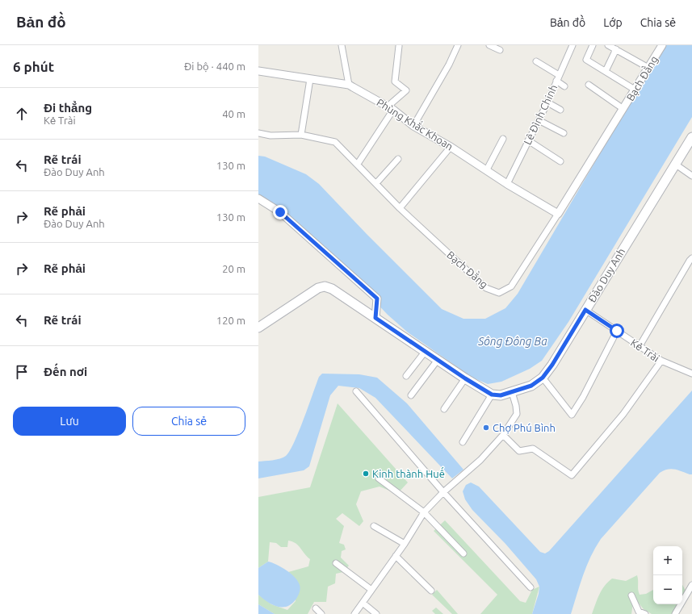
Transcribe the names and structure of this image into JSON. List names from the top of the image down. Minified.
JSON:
{"streets":{"main road":["Đào Duy Anh"],"street":["Bạch Đằng","Lê Đình Chinh","Phùng Khắc Khoan","Kẻ Trài"]},"crossings":[["Bạch Đằng","Phùng Khắc Khoan"],["Lê Đình Chinh","Phùng Khắc Khoan"],["Đào Duy Anh","Kẻ Trài"]],"water":["Sông Đông Ba"],"places":["Chợ Phú Bình","Kinh thành Huế"],"page":{"header":"Bản đồ","nav":["Bản đồ","Lớp","Chia sẻ"],"heading":["6 phút","Đi bộ · 440 m"],"list":[["Đi thẳng","Kẻ Trài","40 m"],["Rẽ trái","Đào Duy Anh","130 m"],["Rẽ phải","Đào Duy Anh","130 m"],["Rẽ phải","20 m"],["Rẽ trái","120 m"],"Đến nơi"],"buttons":["Lưu","Chia sẻ"],"map_buttons":["+","−"]}}
